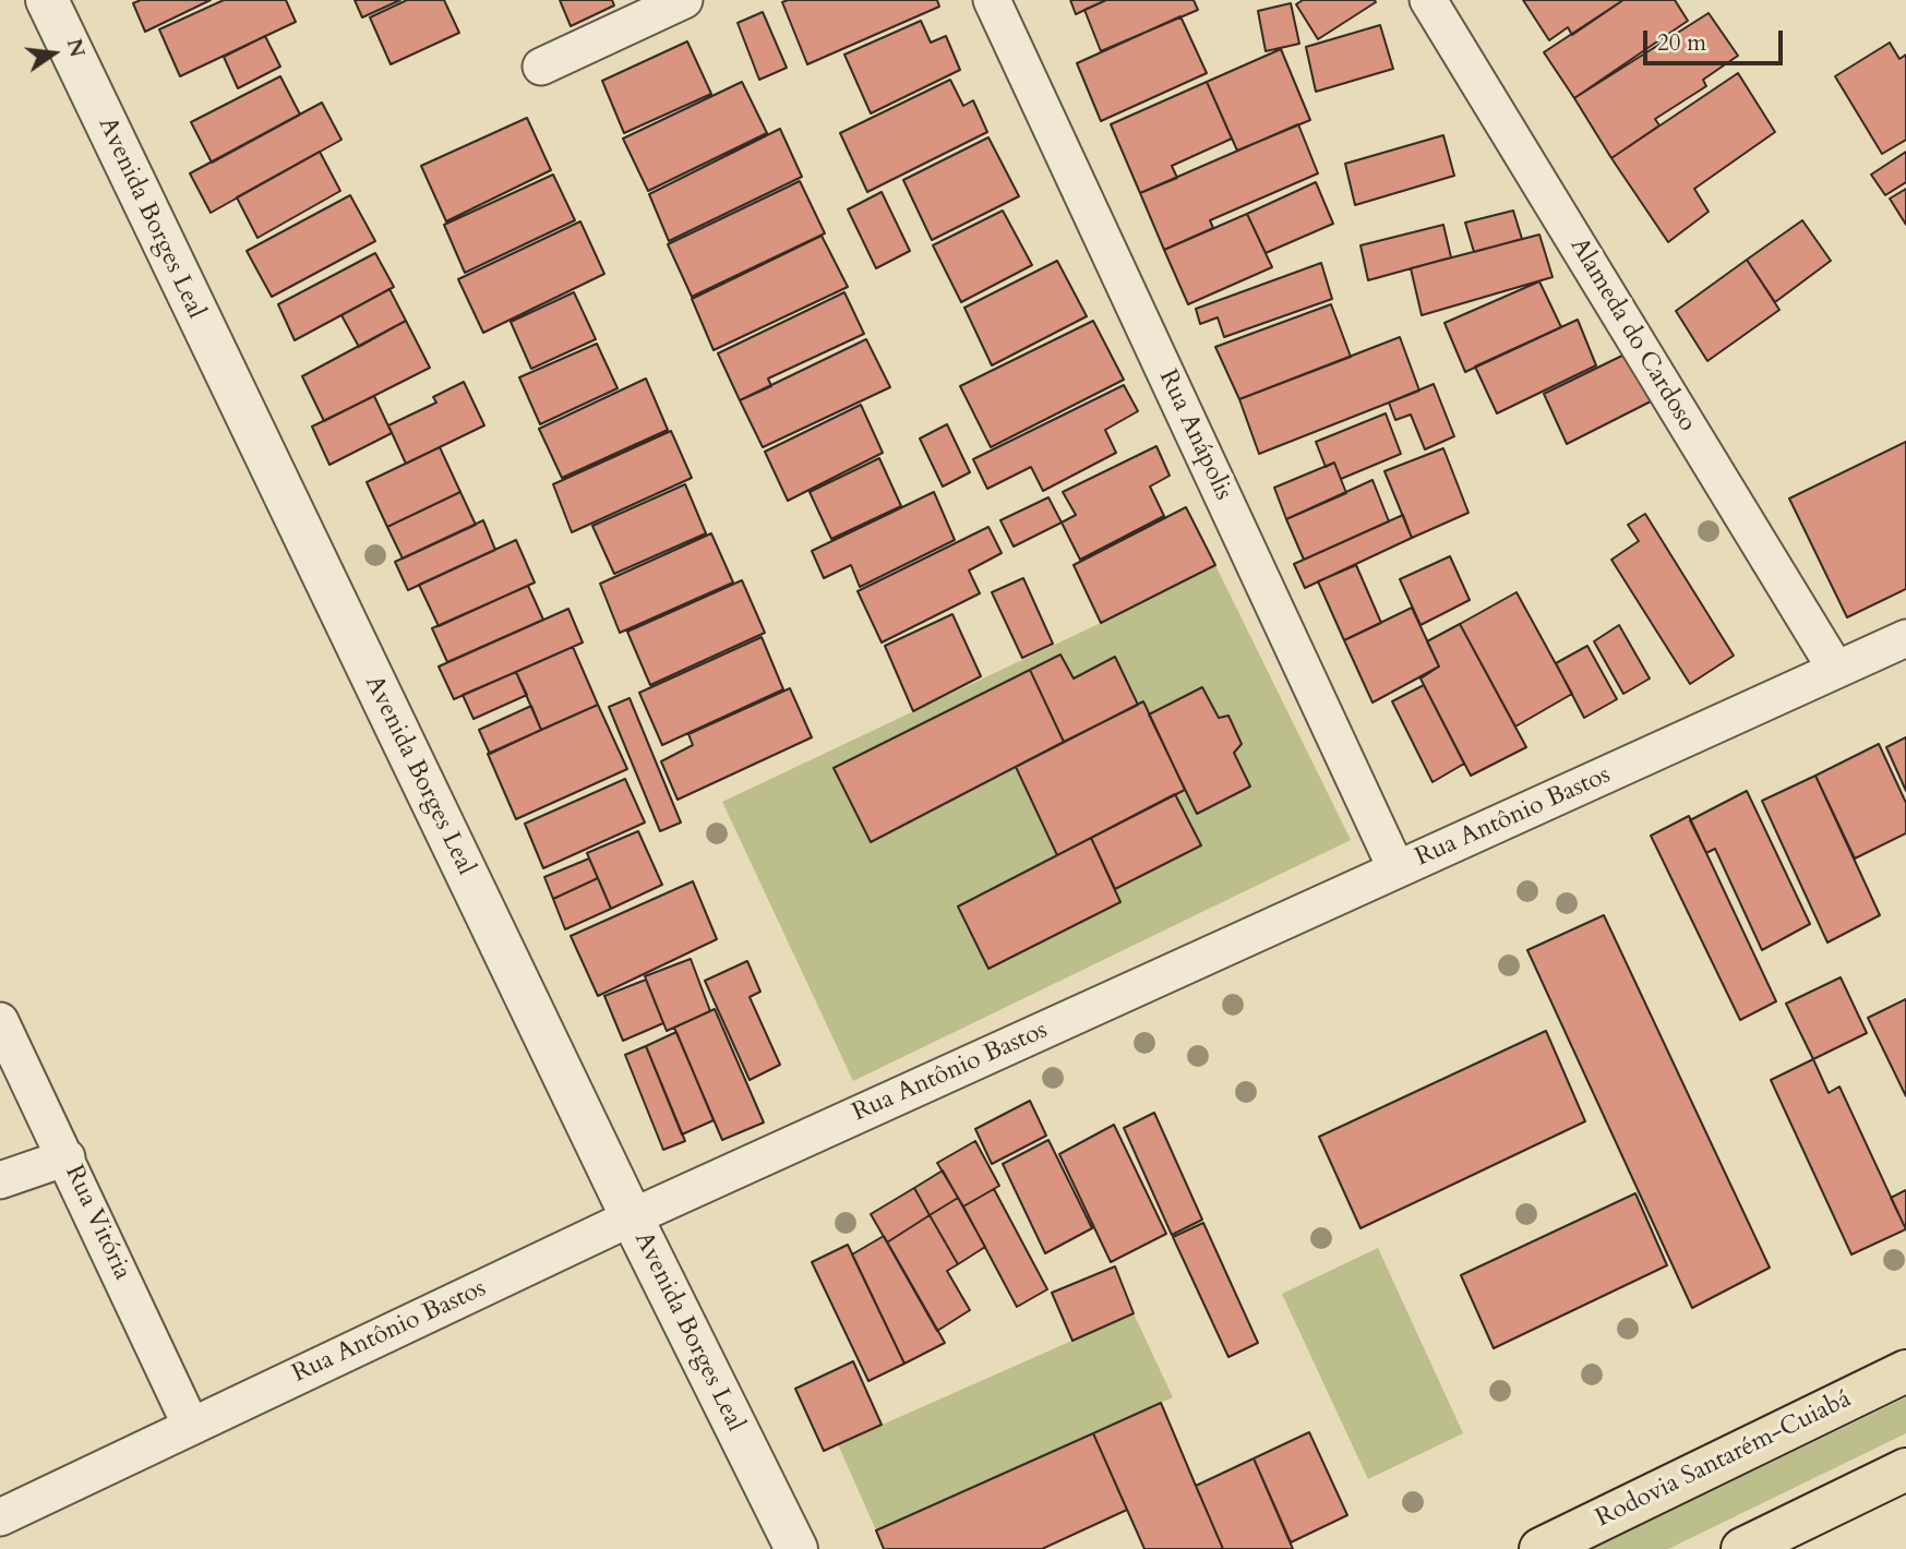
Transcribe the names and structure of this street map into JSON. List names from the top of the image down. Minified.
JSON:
{"streets":{"highway":["Rodovia Santarém-Cuiabá"],"street":["Avenida Borges Leal","Alameda do Cardoso","Rua Anápolis","Rua Antônio Bastos","Rua Vitória"]},"crossings":[["Avenida Borges Leal","Rua Antônio Bastos"],["Alameda do Cardoso","Rua Antônio Bastos"],["Rua Anápolis","Rua Antônio Bastos"],["Rua Antônio Bastos","Rua Vitória"]],"scale_bar":"20 m","north":"right"}
